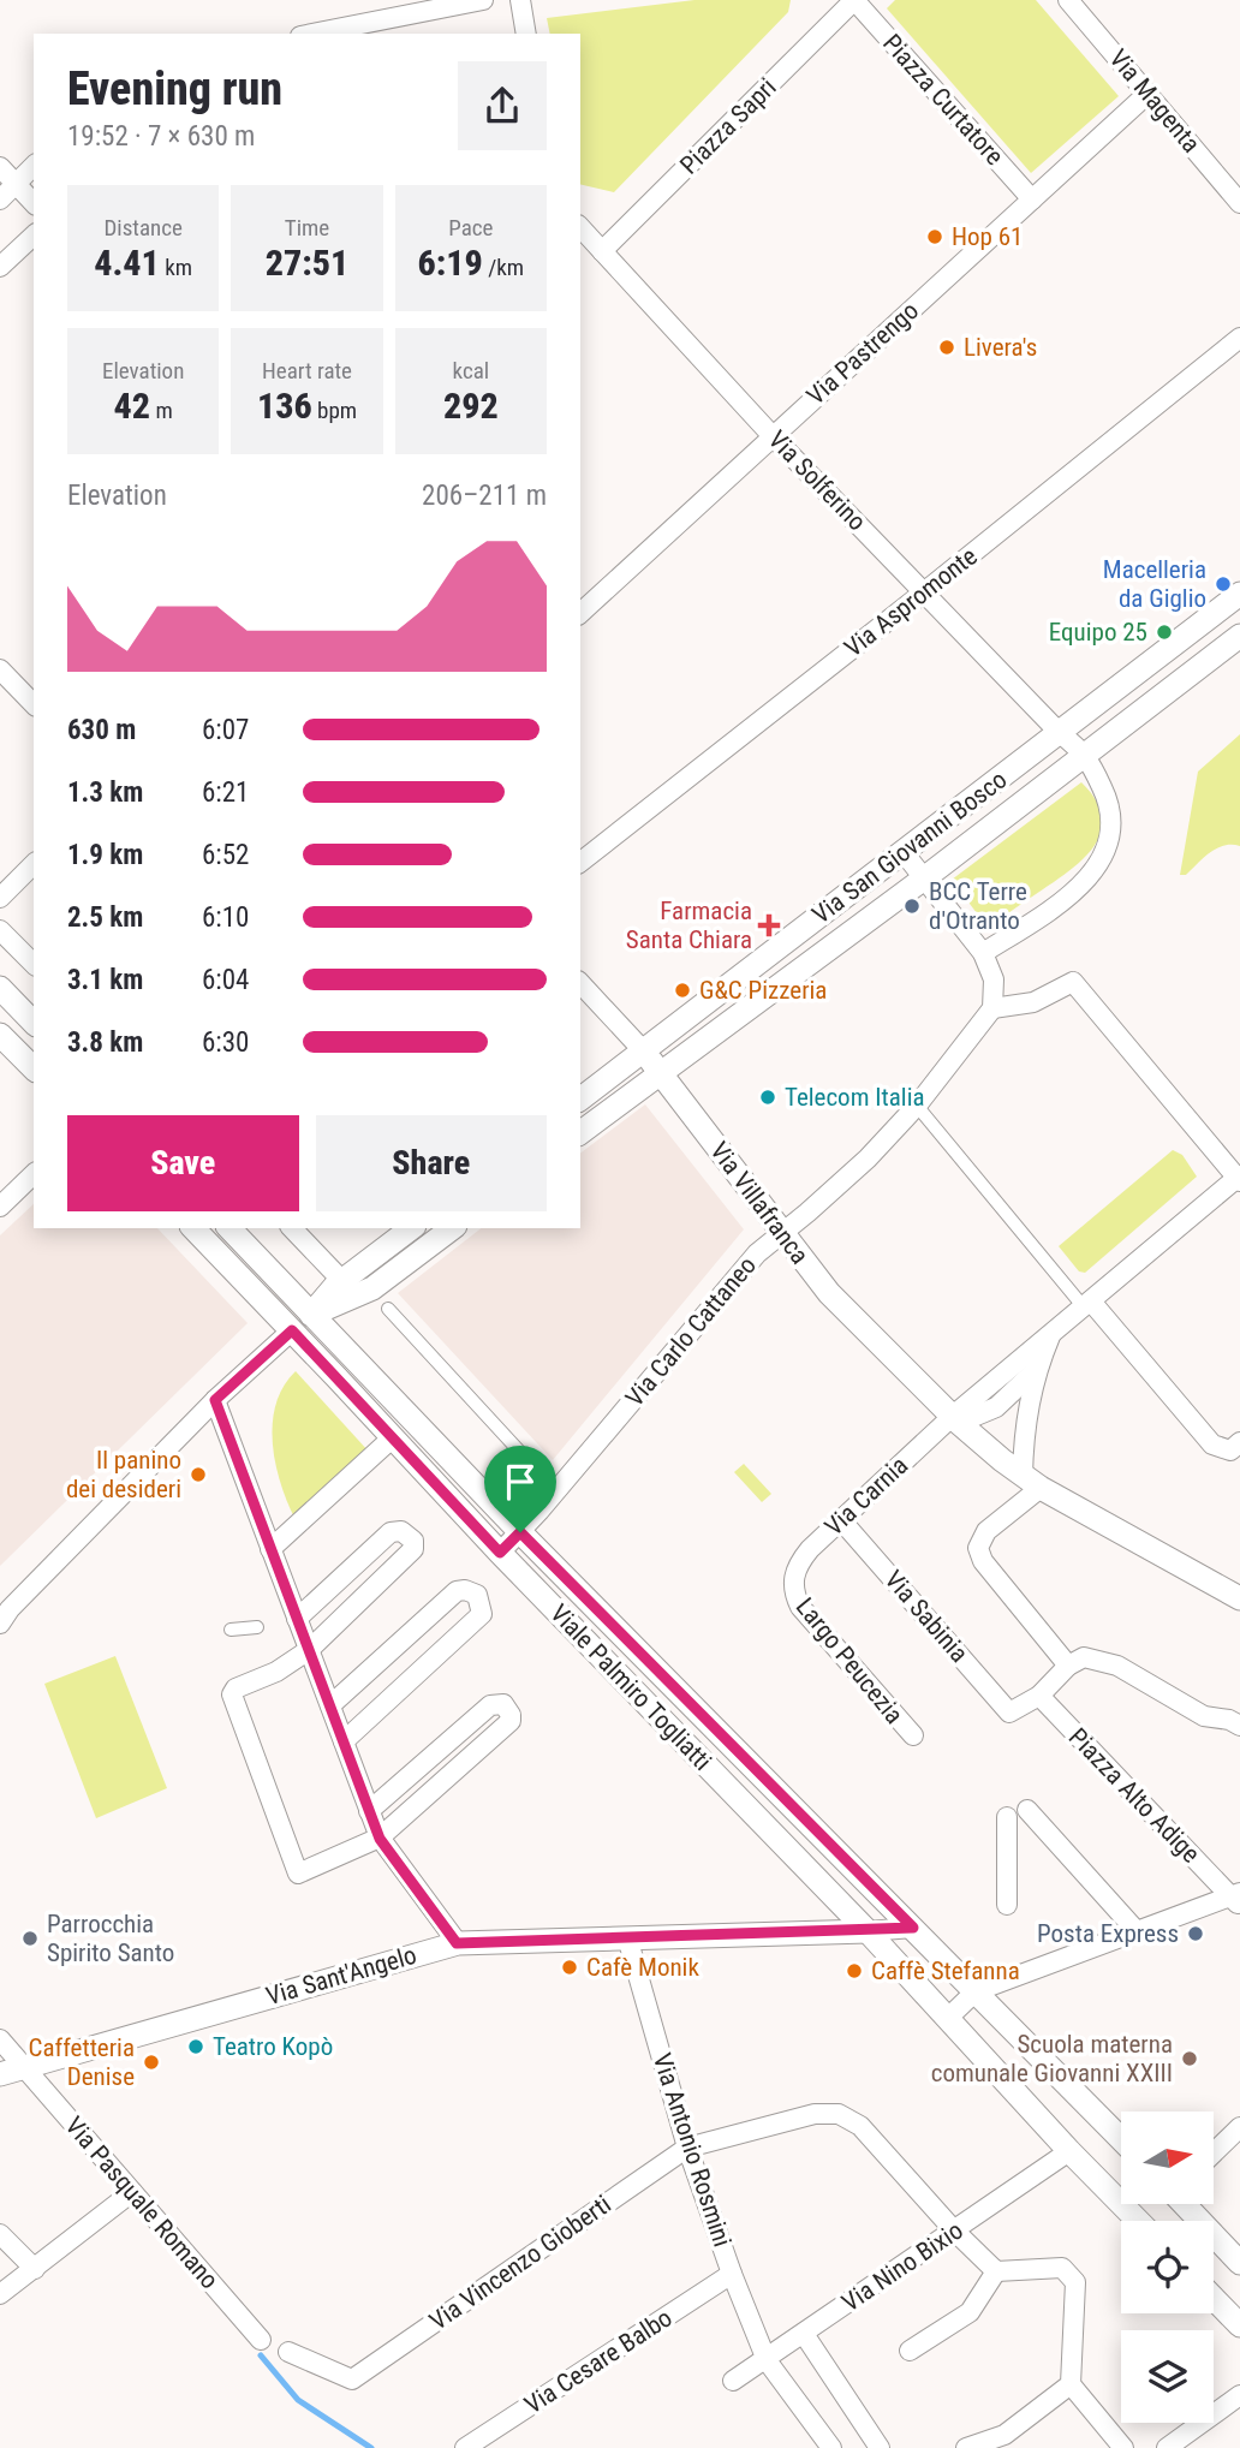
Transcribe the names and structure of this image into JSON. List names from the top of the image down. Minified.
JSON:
{"streets":{"street":["Piazza Curtatore","Via Magenta","Piazza Sapri","Via Pastrengo","Via Solferino","Via Aspromonte","Via San Giovanni Bosco","Via Villafranca","Via Carlo Cattaneo","Via Carnia","Via Sabinia","Largo Peucezia","Viale Palmiro Togliatti","Piazza Alto Adige","Via Sant'Angelo","Via Antonio Rosmini","Via Pasquale Romano","Via Vincenzo Gioberti","Via Nino Bixio","Via Cesare Balbo"]},"crossings":[["Piazza Curtatore","Piazza Sapri"],["Piazza Curtatore","Via Pastrengo"],["Via Magenta","Via Pastrengo"],["Piazza Sapri","Via Solferino"],["Via Pastrengo","Via Solferino"],["Via Solferino","Via Aspromonte"],["Via Solferino","Via San Giovanni Bosco"],["Via San Giovanni Bosco","Via Villafranca"],["Via Villafranca","Via Carlo Cattaneo"],["Via Villafranca","Via Carnia"],["Via Carlo Cattaneo","Viale Palmiro Togliatti"],["Via Carnia","Via Sabinia"],["Via Carnia","Largo Peucezia"],["Via Sabinia","Piazza Alto Adige"],["Viale Palmiro Togliatti","Via Sant'Angelo"],["Viale Palmiro Togliatti","Via Nino Bixio"],["Via Sant'Angelo","Via Antonio Rosmini"],["Via Sant'Angelo","Via Pasquale Romano"],["Via Antonio Rosmini","Via Vincenzo Gioberti"],["Via Antonio Rosmini","Via Nino Bixio"],["Via Antonio Rosmini","Via Cesare Balbo"],["Via Vincenzo Gioberti","Via Nino Bixio"]],"places":{"other":["Hop 61","Livera's","Macelleria da Giglio","Equipo 25","BCC Terre d'Otranto","G&C Pizzeria","Telecom Italia","Il panino dei desideri","Posta Express","Parrocchia Spirito Santo","Cafè Monik","Caffè Stefanna","Teatro Kopò","Scuola materna comunale Giovanni XXIII","Caffetteria Denise"],"health":["Farmacia Santa Chiara"]},"north":"right","page":{"heading":["Evening run","19:52 · 7 × 630 m"],"stats":[["Distance","4.41 km"],["Time","27:51"],["Pace","6:19 /km"],["Elevation","42 m"],["Heart rate","136 bpm"],["kcal","292"]],"chart":["Elevation","206–211 m"],"list":[{"name":"630 m","note":"6:07"},{"name":"1.3 km","note":"6:21"},{"name":"1.9 km","note":"6:52"},{"name":"2.5 km","note":"6:10"},{"name":"3.1 km","note":"6:04"},{"name":"3.8 km","note":"6:30"}],"buttons":["Save","Share"]}}
